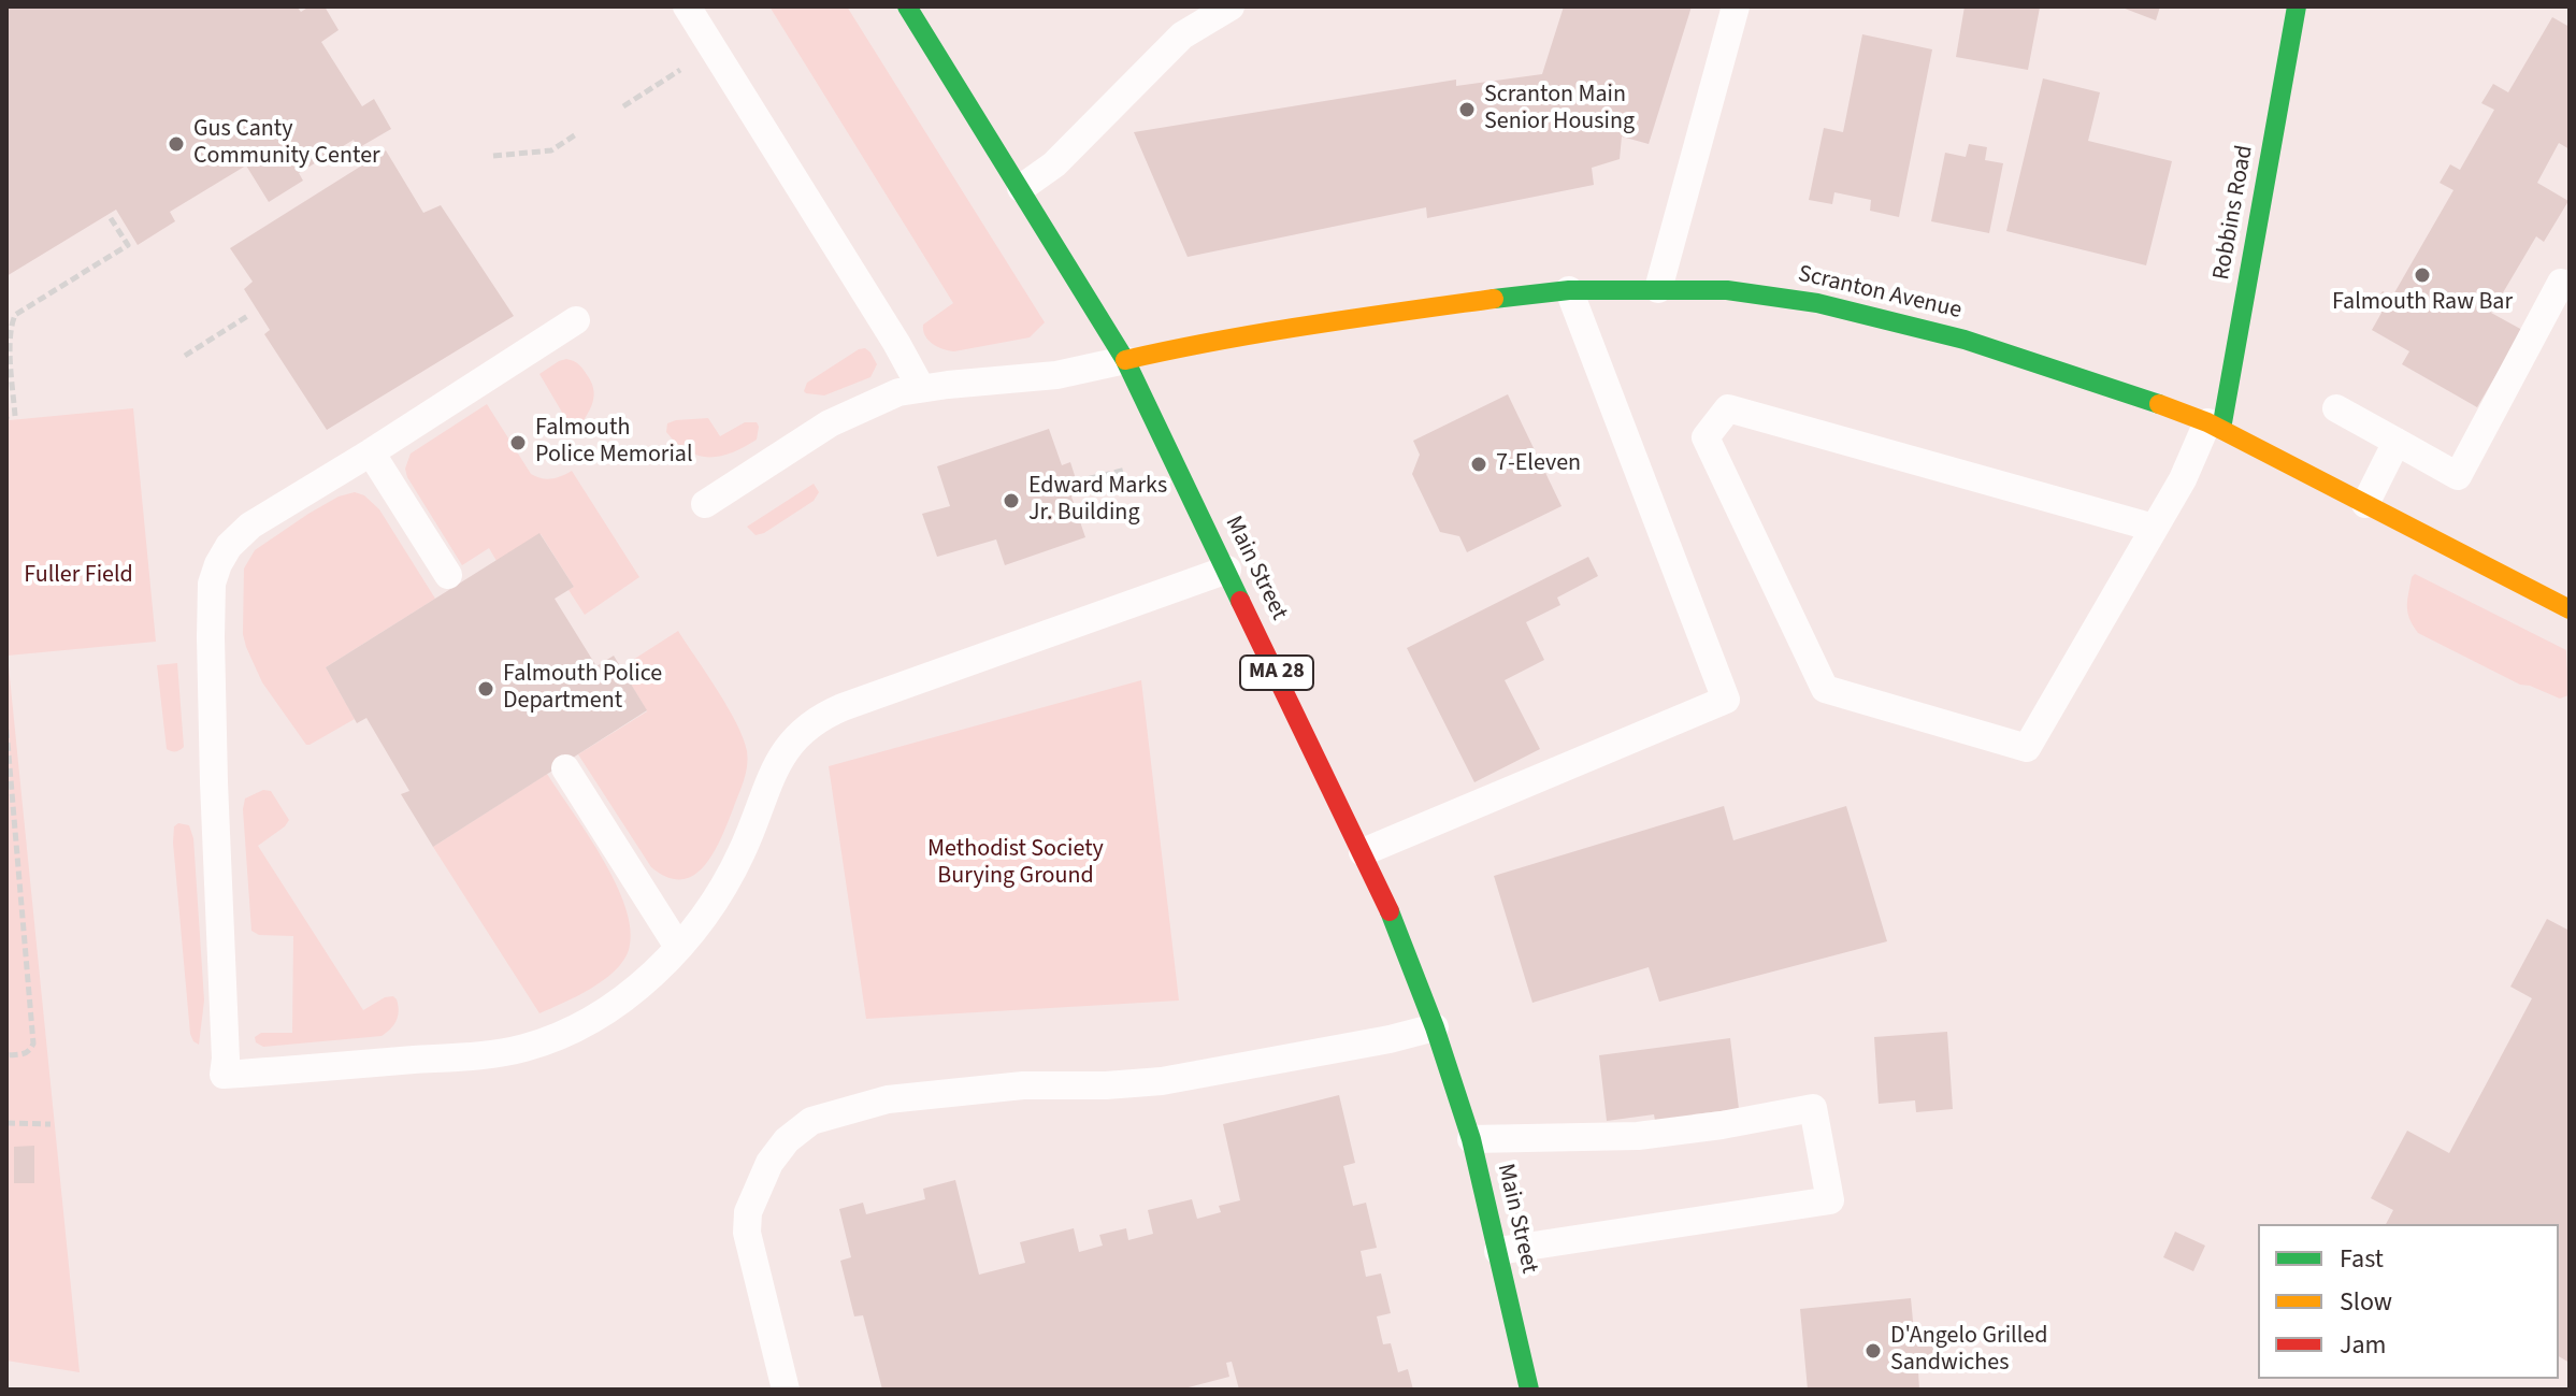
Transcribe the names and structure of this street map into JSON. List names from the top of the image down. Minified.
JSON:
{"streets":{"street":["Robbins Road","Scranton Avenue","Main Street","MA 28"]},"crossings":[["Robbins Road","Scranton Avenue"],["Scranton Avenue","Main Street"]],"parks":["Fuller Field","Methodist Society Burying Ground"],"places":["Scranton Main Senior Housing","Gus Canty Community Center","Falmouth Raw Bar","Falmouth Police Memorial","7-Eleven","Edward Marks Jr. Building","Falmouth Police Department","D'Angelo Grilled Sandwiches"],"legend":["Fast","Slow","Jam"]}
